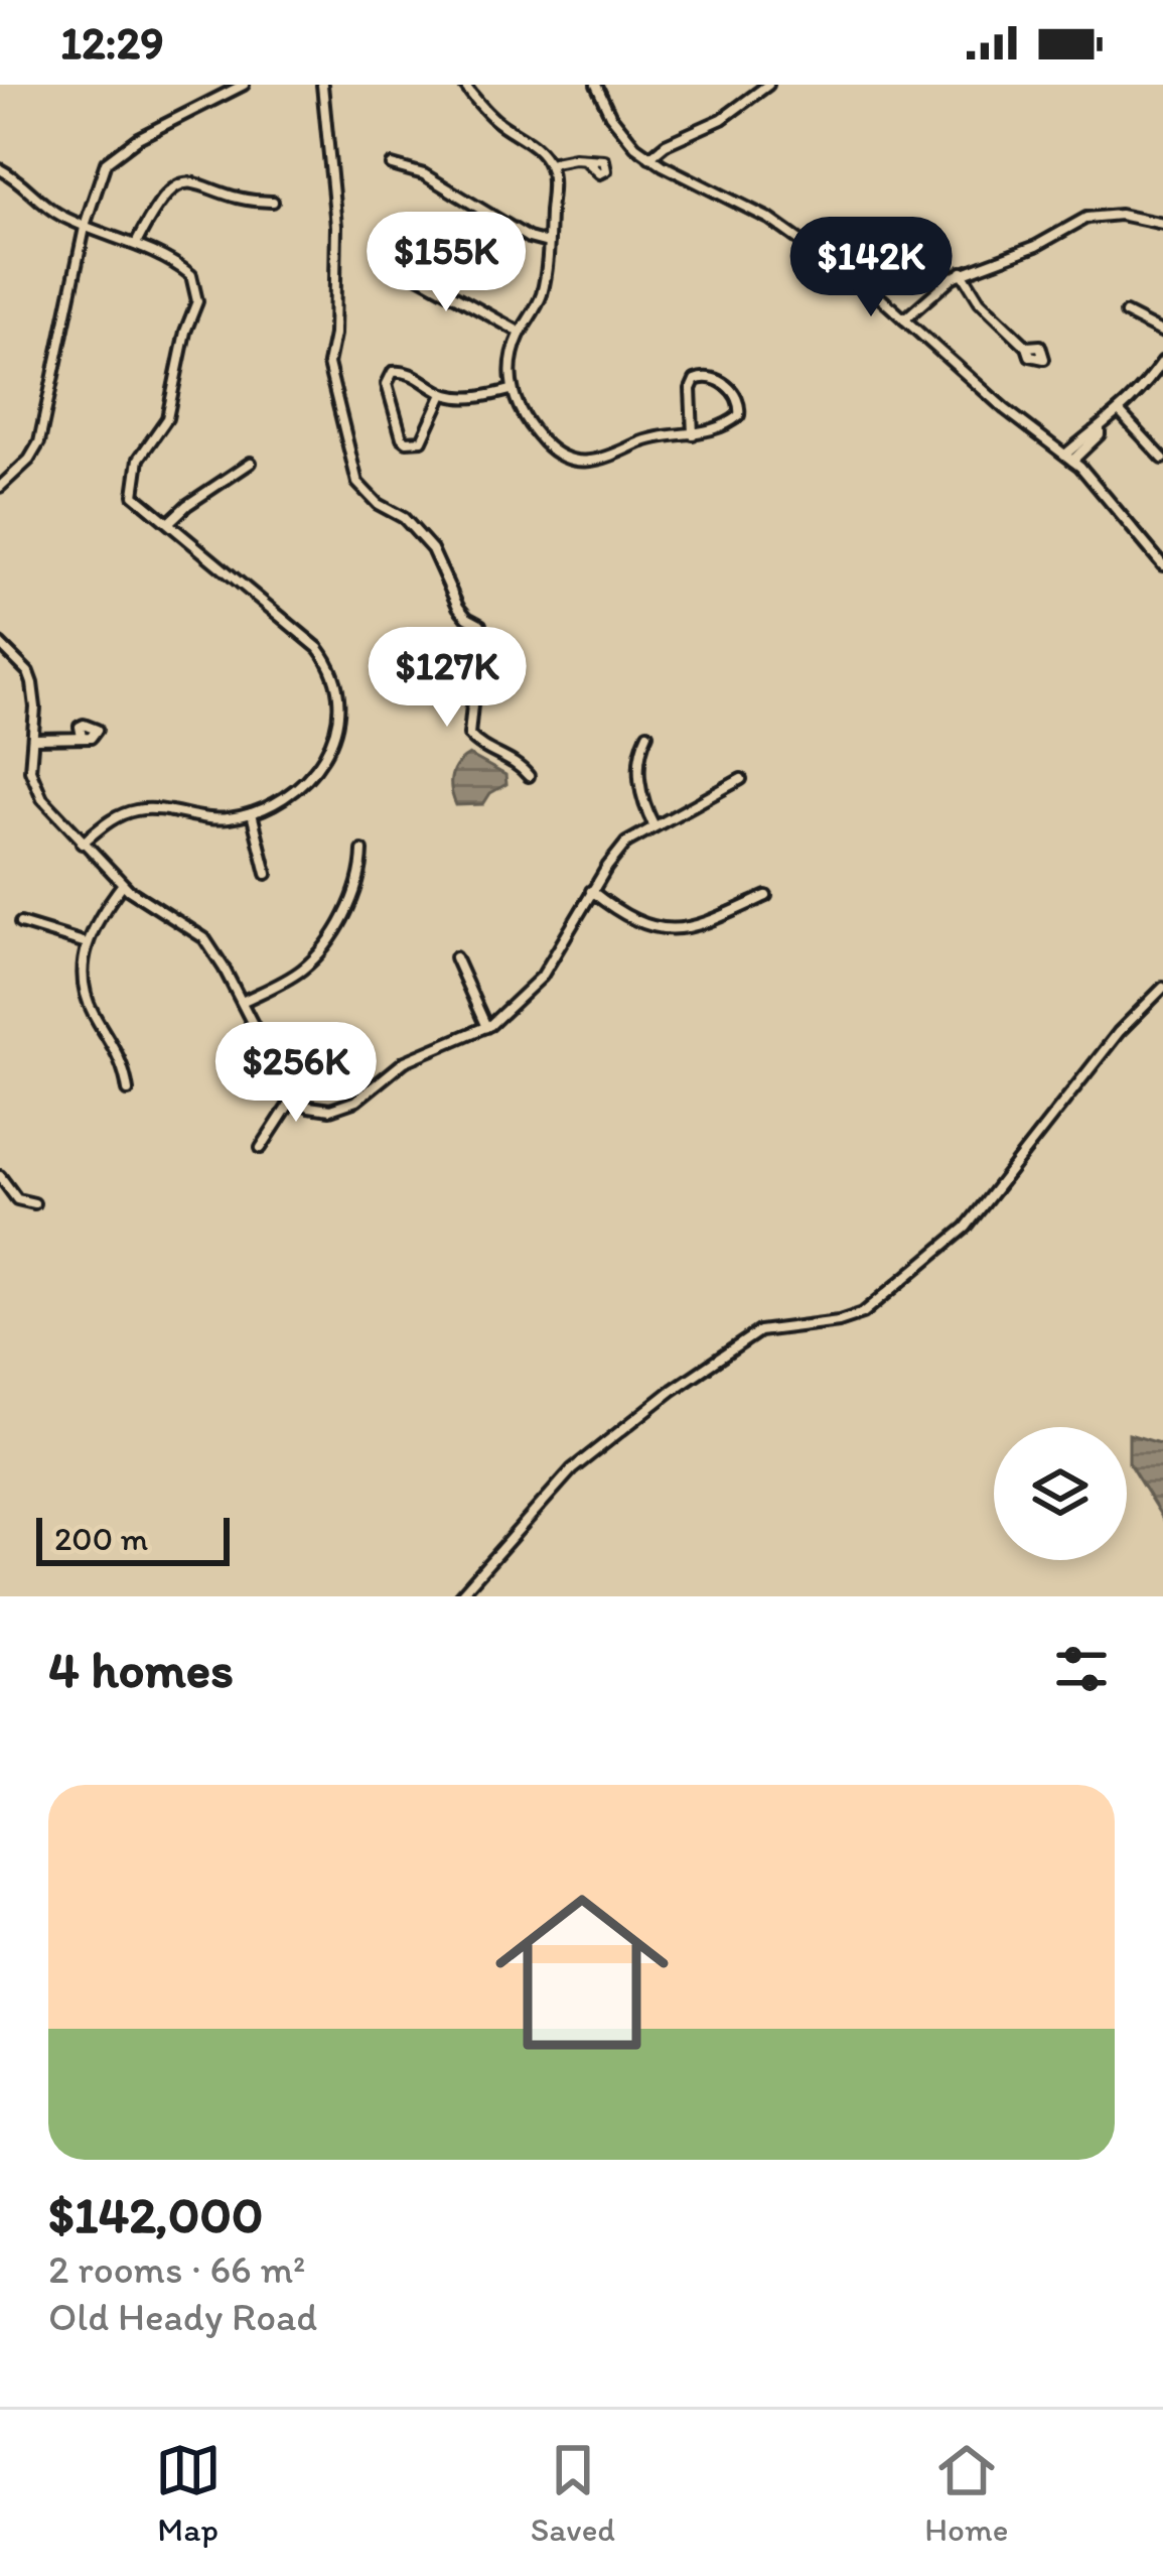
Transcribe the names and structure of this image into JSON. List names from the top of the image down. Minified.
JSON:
{"scale_bar":"200 m","page":{"status":"12:29","price":["$155K","$142K","$127K","$256K"],"scale":"200 m","heading":"4 homes","list":[{"name":"$142,000","note":"2 rooms · 66 m² · Old Heady Road"}],"tabs":["Map","Saved","Home"]}}
